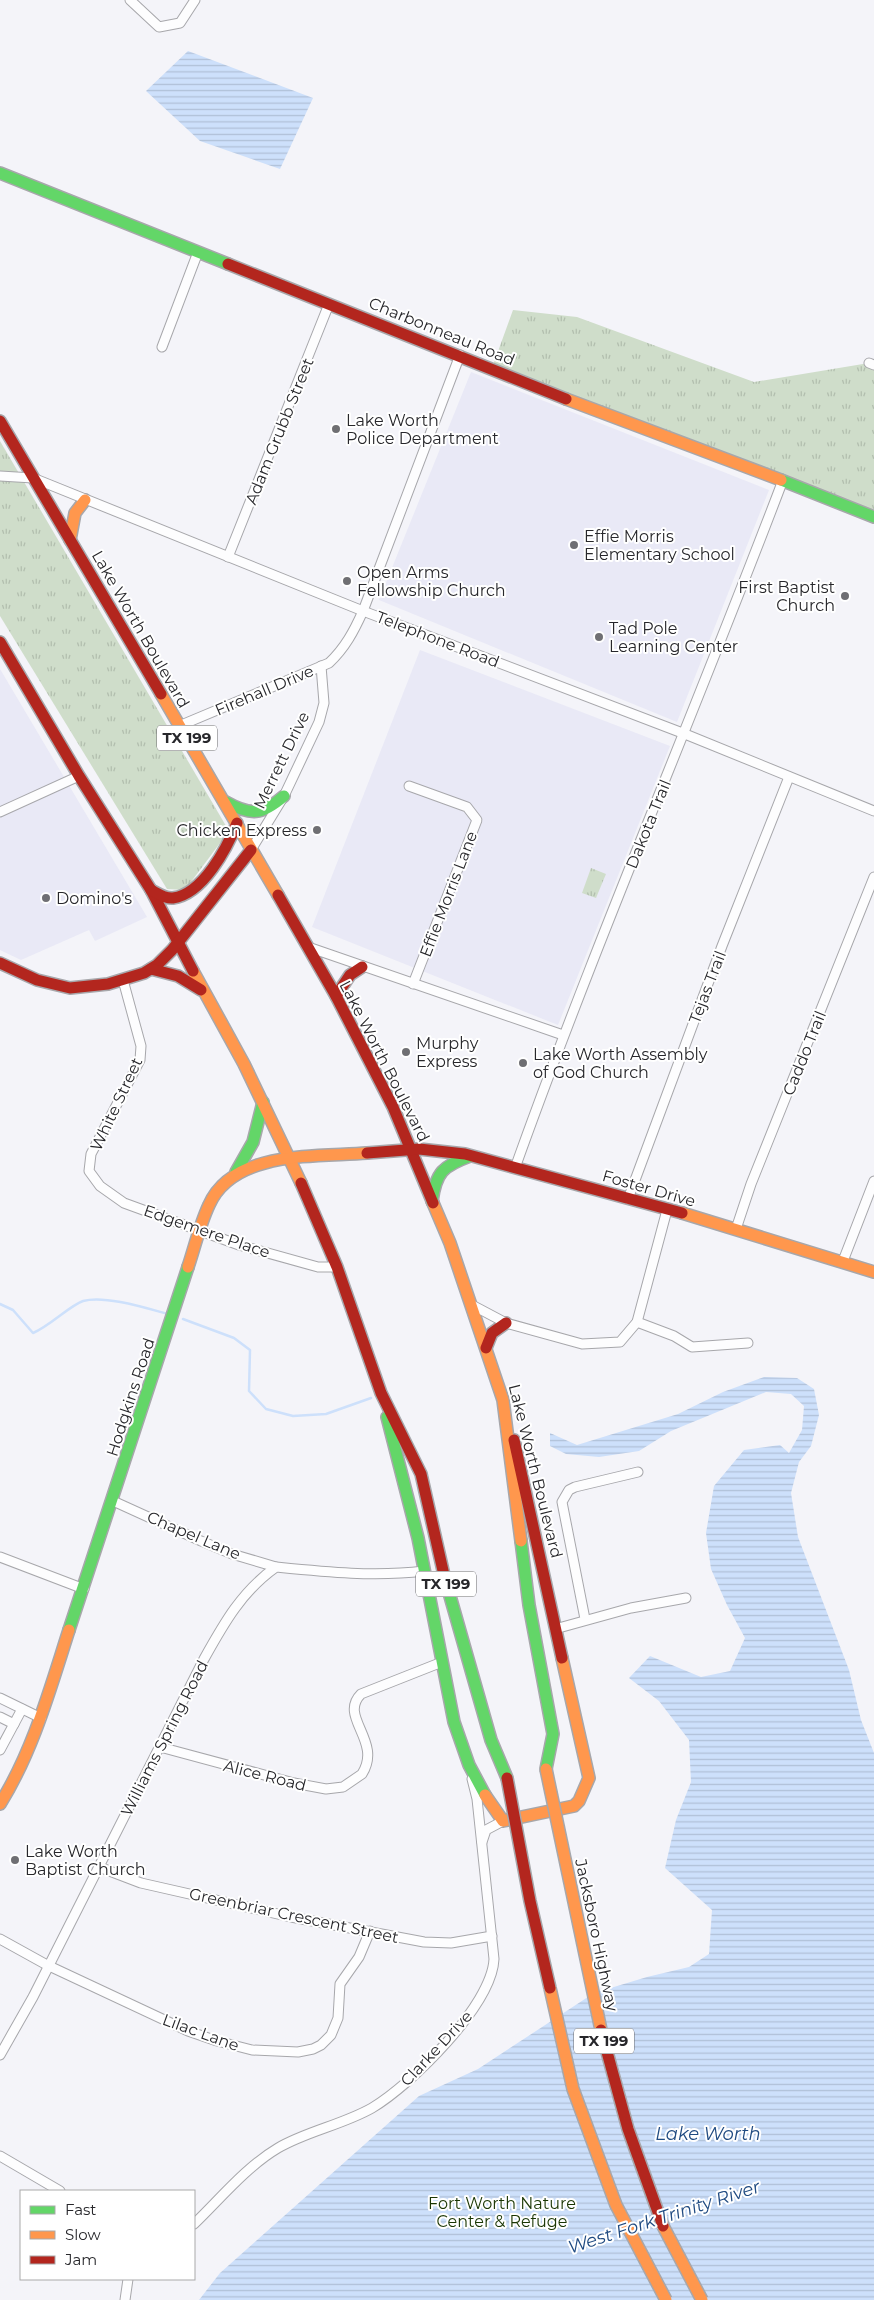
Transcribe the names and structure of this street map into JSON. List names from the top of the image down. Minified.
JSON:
{"streets":{"main road":["Charbonneau Road","Lake Worth Boulevard","TX 199","Merrett Drive","Foster Drive","Hodgkins Road","Jacksboro Highway"],"street":["Adam Grubb Street","Telephone Road","Firehall Drive","Dakota Trail","Effie Morris Lane","Tejas Trail","Caddo Trail","White Street","Edgemere Place","Chapel Lane","Williams Spring Road","Alice Road","Greenbriar Crescent Street","Lilac Lane","Clarke Drive"]},"crossings":[["Charbonneau Road","Adam Grubb Street"],["Charbonneau Road","Dakota Trail"],["Adam Grubb Street","Telephone Road"],["Lake Worth Boulevard","Telephone Road"],["Lake Worth Boulevard","Firehall Drive"],["Lake Worth Boulevard","TX 199"],["Lake Worth Boulevard","Merrett Drive"],["Lake Worth Boulevard","Foster Drive"],["Lake Worth Boulevard","Hodgkins Road"],["Lake Worth Boulevard","Jacksboro Highway"],["Telephone Road","Dakota Trail"],["Telephone Road","Tejas Trail"],["Firehall Drive","Merrett Drive"],["TX 199","Merrett Drive"],["TX 199","Edgemere Place"],["TX 199","Hodgkins Road"],["TX 199","Alice Road"],["TX 199","Clarke Drive"],["Merrett Drive","White Street"],["Dakota Trail","Foster Drive"],["Tejas Trail","Foster Drive"],["Caddo Trail","Foster Drive"],["White Street","Edgemere Place"],["Foster Drive","Hodgkins Road"],["Edgemere Place","Hodgkins Road"],["Hodgkins Road","Chapel Lane"],["Chapel Lane","Williams Spring Road"],["Williams Spring Road","Alice Road"],["Williams Spring Road","Greenbriar Crescent Street"],["Williams Spring Road","Lilac Lane"],["Greenbriar Crescent Street","Lilac Lane"],["Greenbriar Crescent Street","Clarke Drive"]],"water":["Lake Worth","West Fork Trinity River"],"parks":["Fort Worth Nature Center & Refuge"],"places":["Lake Worth Police Department","Effie Morris Elementary School","Open Arms Fellowship Church","First Baptist Church","Tad Pole Learning Center","Chicken Express","Domino's","Murphy Express","Lake Worth Assembly of God Church","Lake Worth Baptist Church"],"legend":["Fast","Slow","Jam"]}
